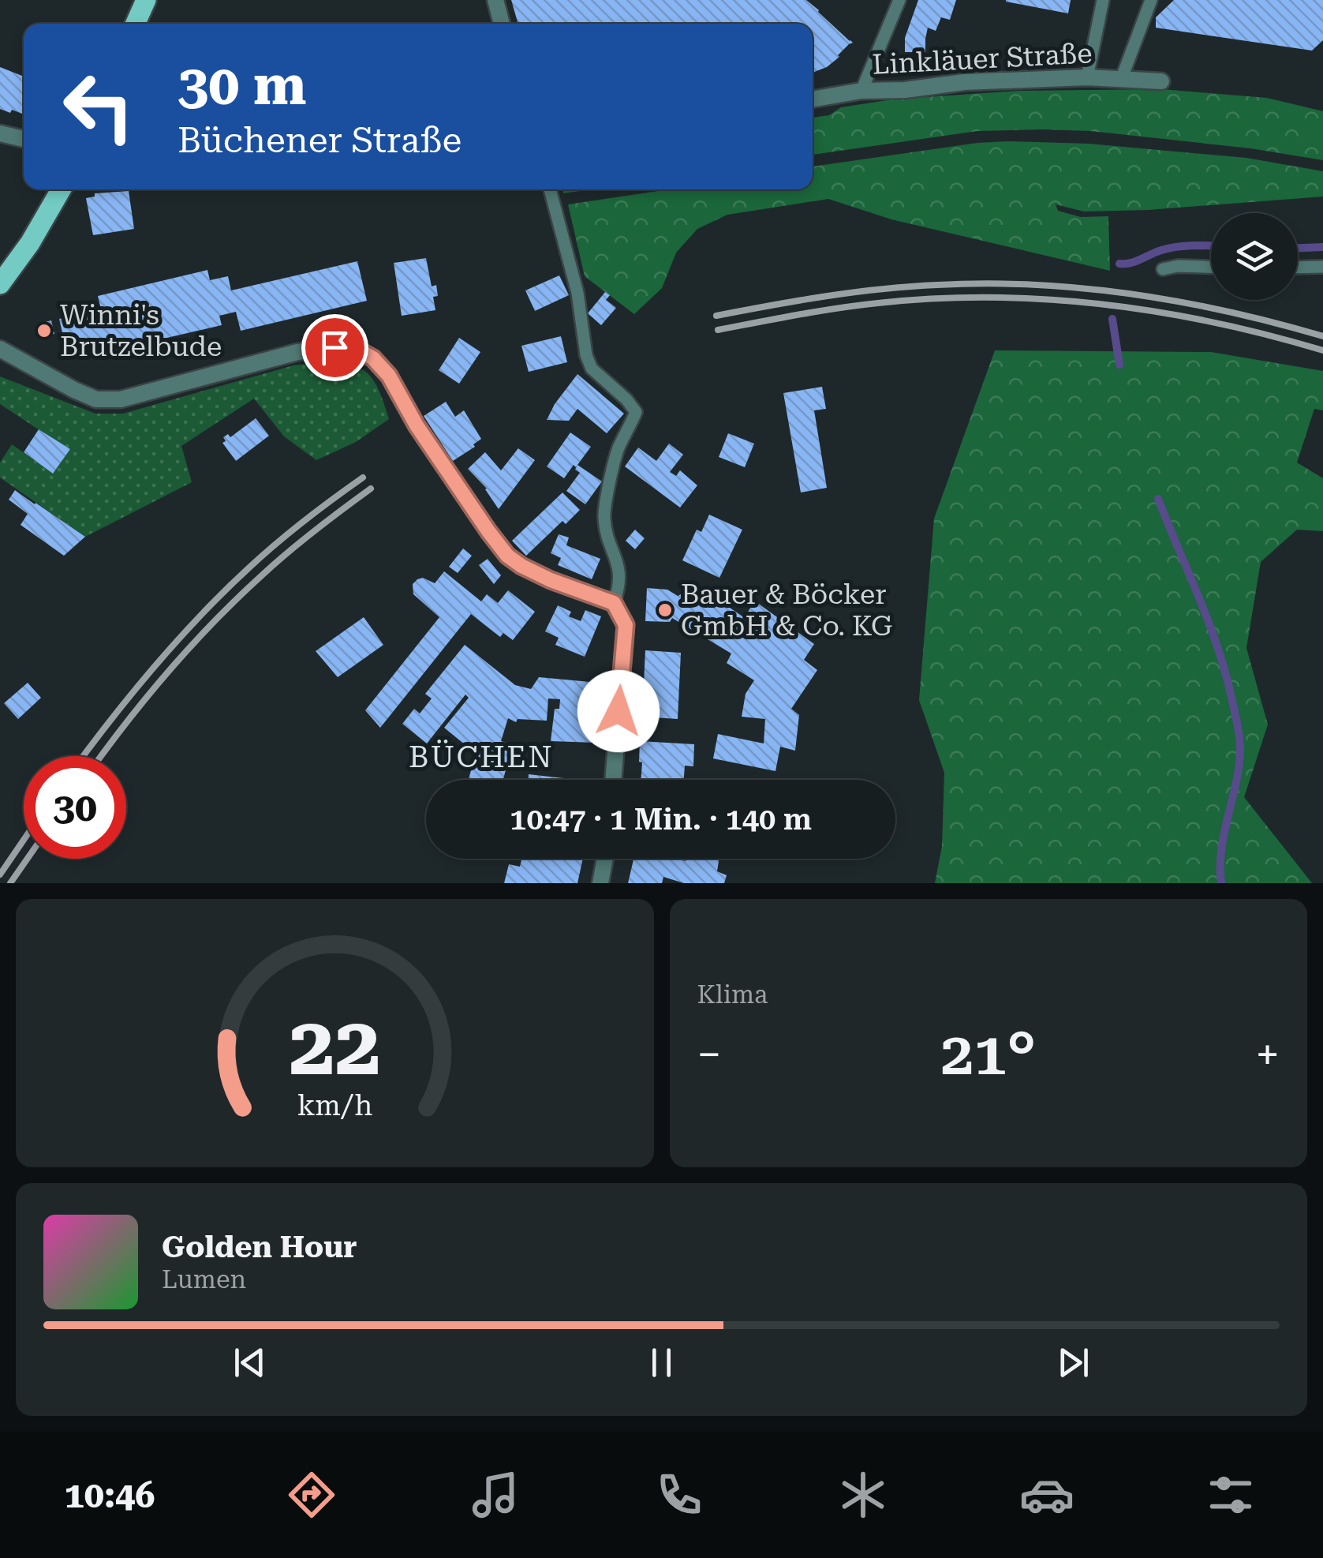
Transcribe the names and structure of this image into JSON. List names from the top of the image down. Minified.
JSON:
{"streets":{"street":["Linkläuer Straße"]},"districts":["BÜCHEN"],"places":["Winni's Brutzelbude","Bauer & Böcker GmbH & Co. KG"],"page":{"turn":["30 m","Büchener Straße"],"limit":"30","trip":"10:47 · 1 Min. · 140 m","tile":"Klima","heat":["−","21°","+"],"song":["Golden Hour","Lumen"],"tabs":"10:46","gauge":["22","km/h"]}}
